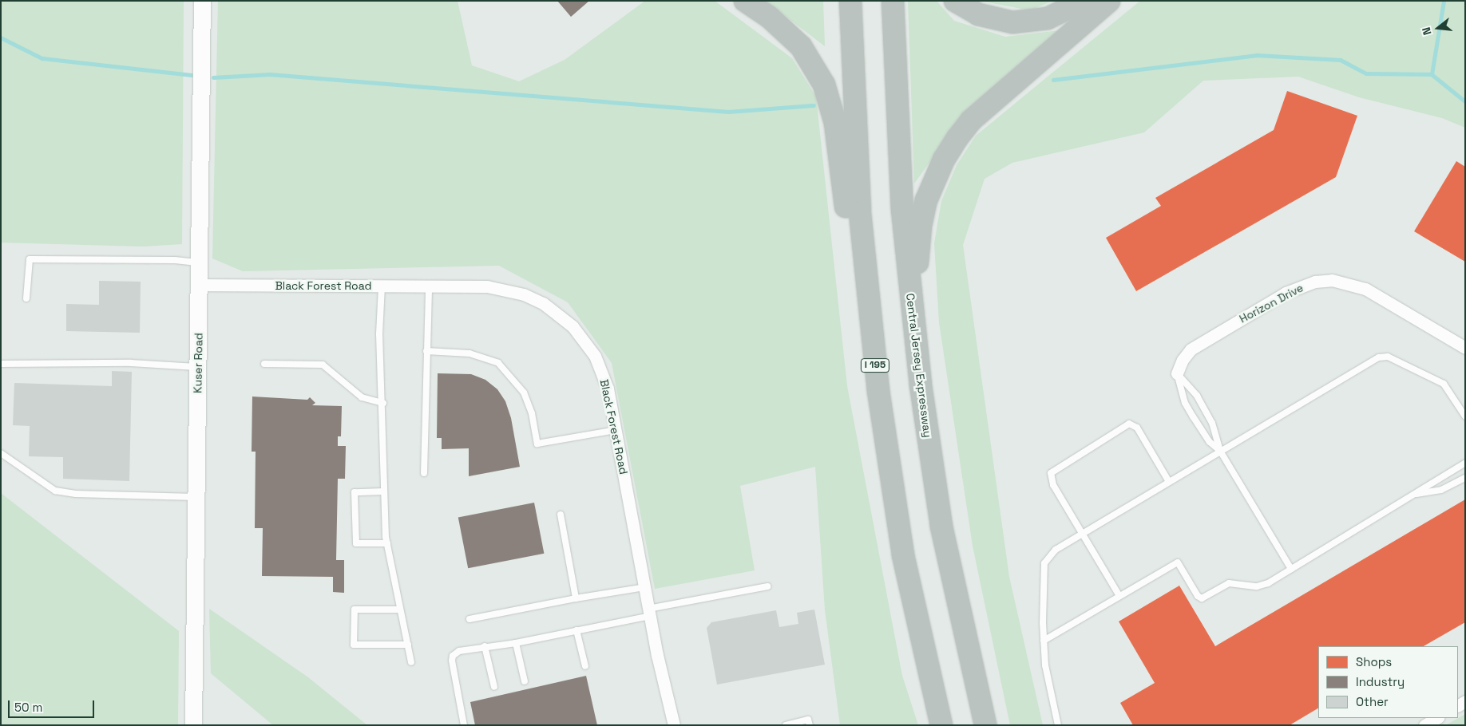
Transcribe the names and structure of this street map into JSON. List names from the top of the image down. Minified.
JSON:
{"streets":{"highway":["I 195","Central Jersey Expressway"],"street":["Black Forest Road","Horizon Drive","Kuser Road"]},"crossings":[["Black Forest Road","Kuser Road"]],"legend":["Shops","Industry","Other"],"scale_bar":"50 m","north":"left"}
